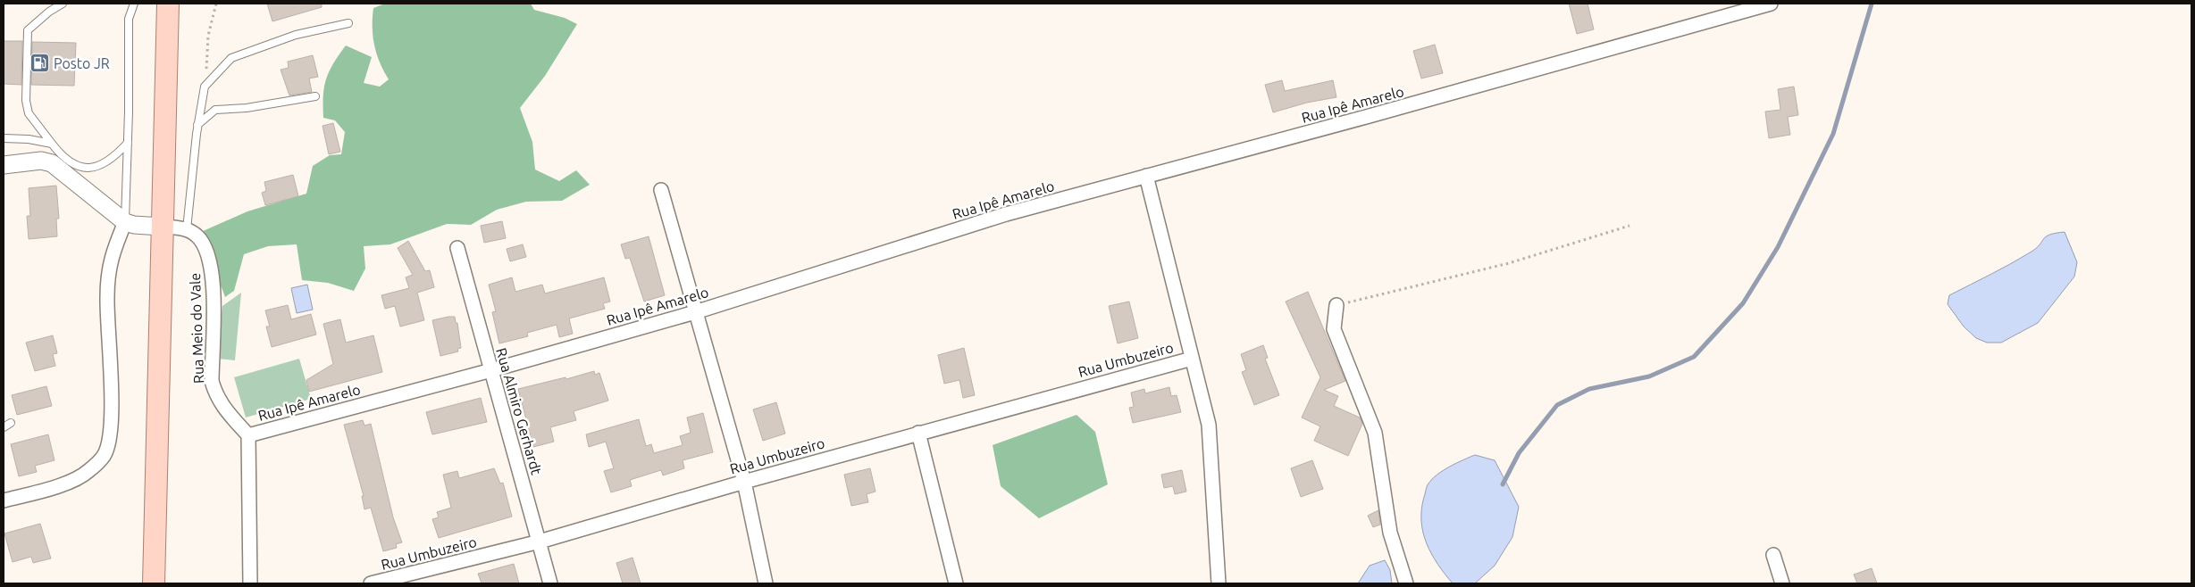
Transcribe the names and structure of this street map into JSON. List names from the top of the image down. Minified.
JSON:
{"streets":{"street":["Rua Ipê Amarelo","Rua Meio do Vale","Rua Umbuzeiro","Rua Almiro Gerhardt"]},"crossings":[["Rua Ipê Amarelo","Rua Meio do Vale"],["Rua Ipê Amarelo","Rua Almiro Gerhardt"],["Rua Umbuzeiro","Rua Almiro Gerhardt"]],"places":{"fuel station":["Posto JR"]}}
